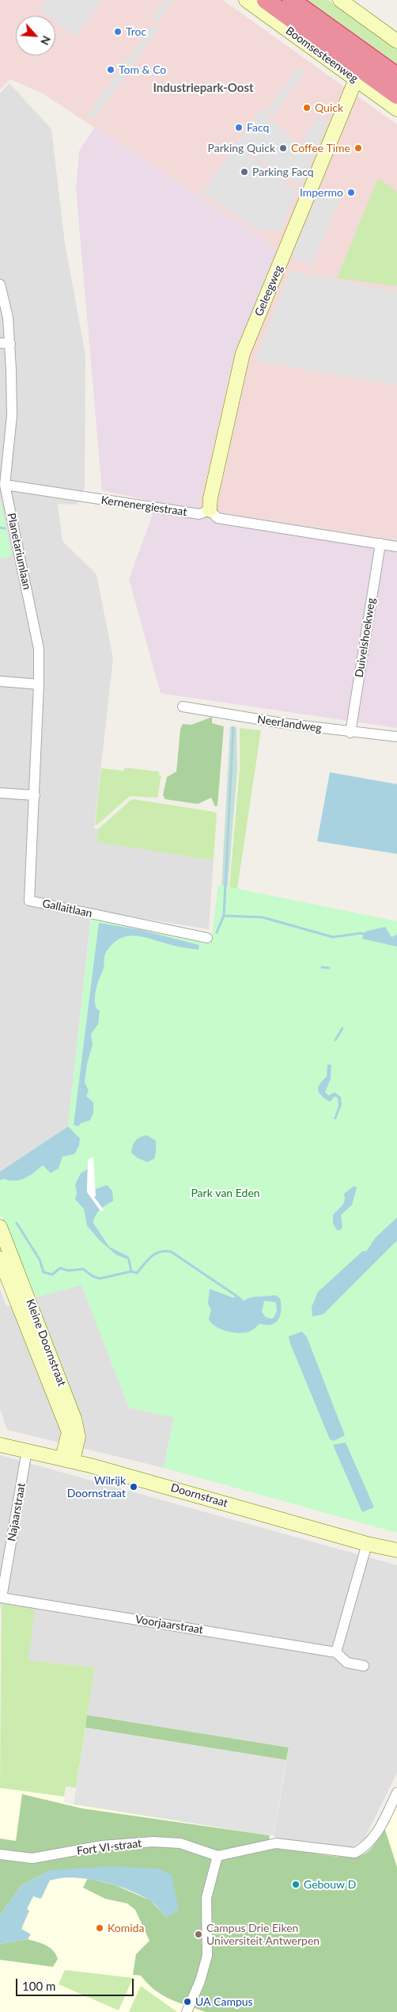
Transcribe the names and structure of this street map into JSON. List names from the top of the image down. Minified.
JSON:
{"streets":{"street":["Boomsesteenweg","Geleegweg","Kernenergiestraat","Planetariumlaan","Duivelshoekweg","Neerlandweg","Gallaitlaan","Kleine Doornstraat","Doornstraat","Najaarstraat","Voorjaarstraat","Fort VI-straat"]},"crossings":[["Boomsesteenweg","Geleegweg"],["Geleegweg","Kernenergiestraat"],["Kernenergiestraat","Planetariumlaan"],["Planetariumlaan","Gallaitlaan"],["Duivelshoekweg","Neerlandweg"],["Kleine Doornstraat","Doornstraat"],["Doornstraat","Najaarstraat"],["Najaarstraat","Voorjaarstraat"]],"districts":["Industriepark-Oost"],"parks":["Park van Eden"],"places":["Troc","Tom & Co","Quick","Facq","Parking Quick","Coffee Time","Parking Facq","Impermo","Wilrijk Doornstraat","Gebouw D","Komida","Campus Drie Eiken Universiteit Antwerpen","UA Campus"],"scale_bar":"100 m","north":"bottom right"}
